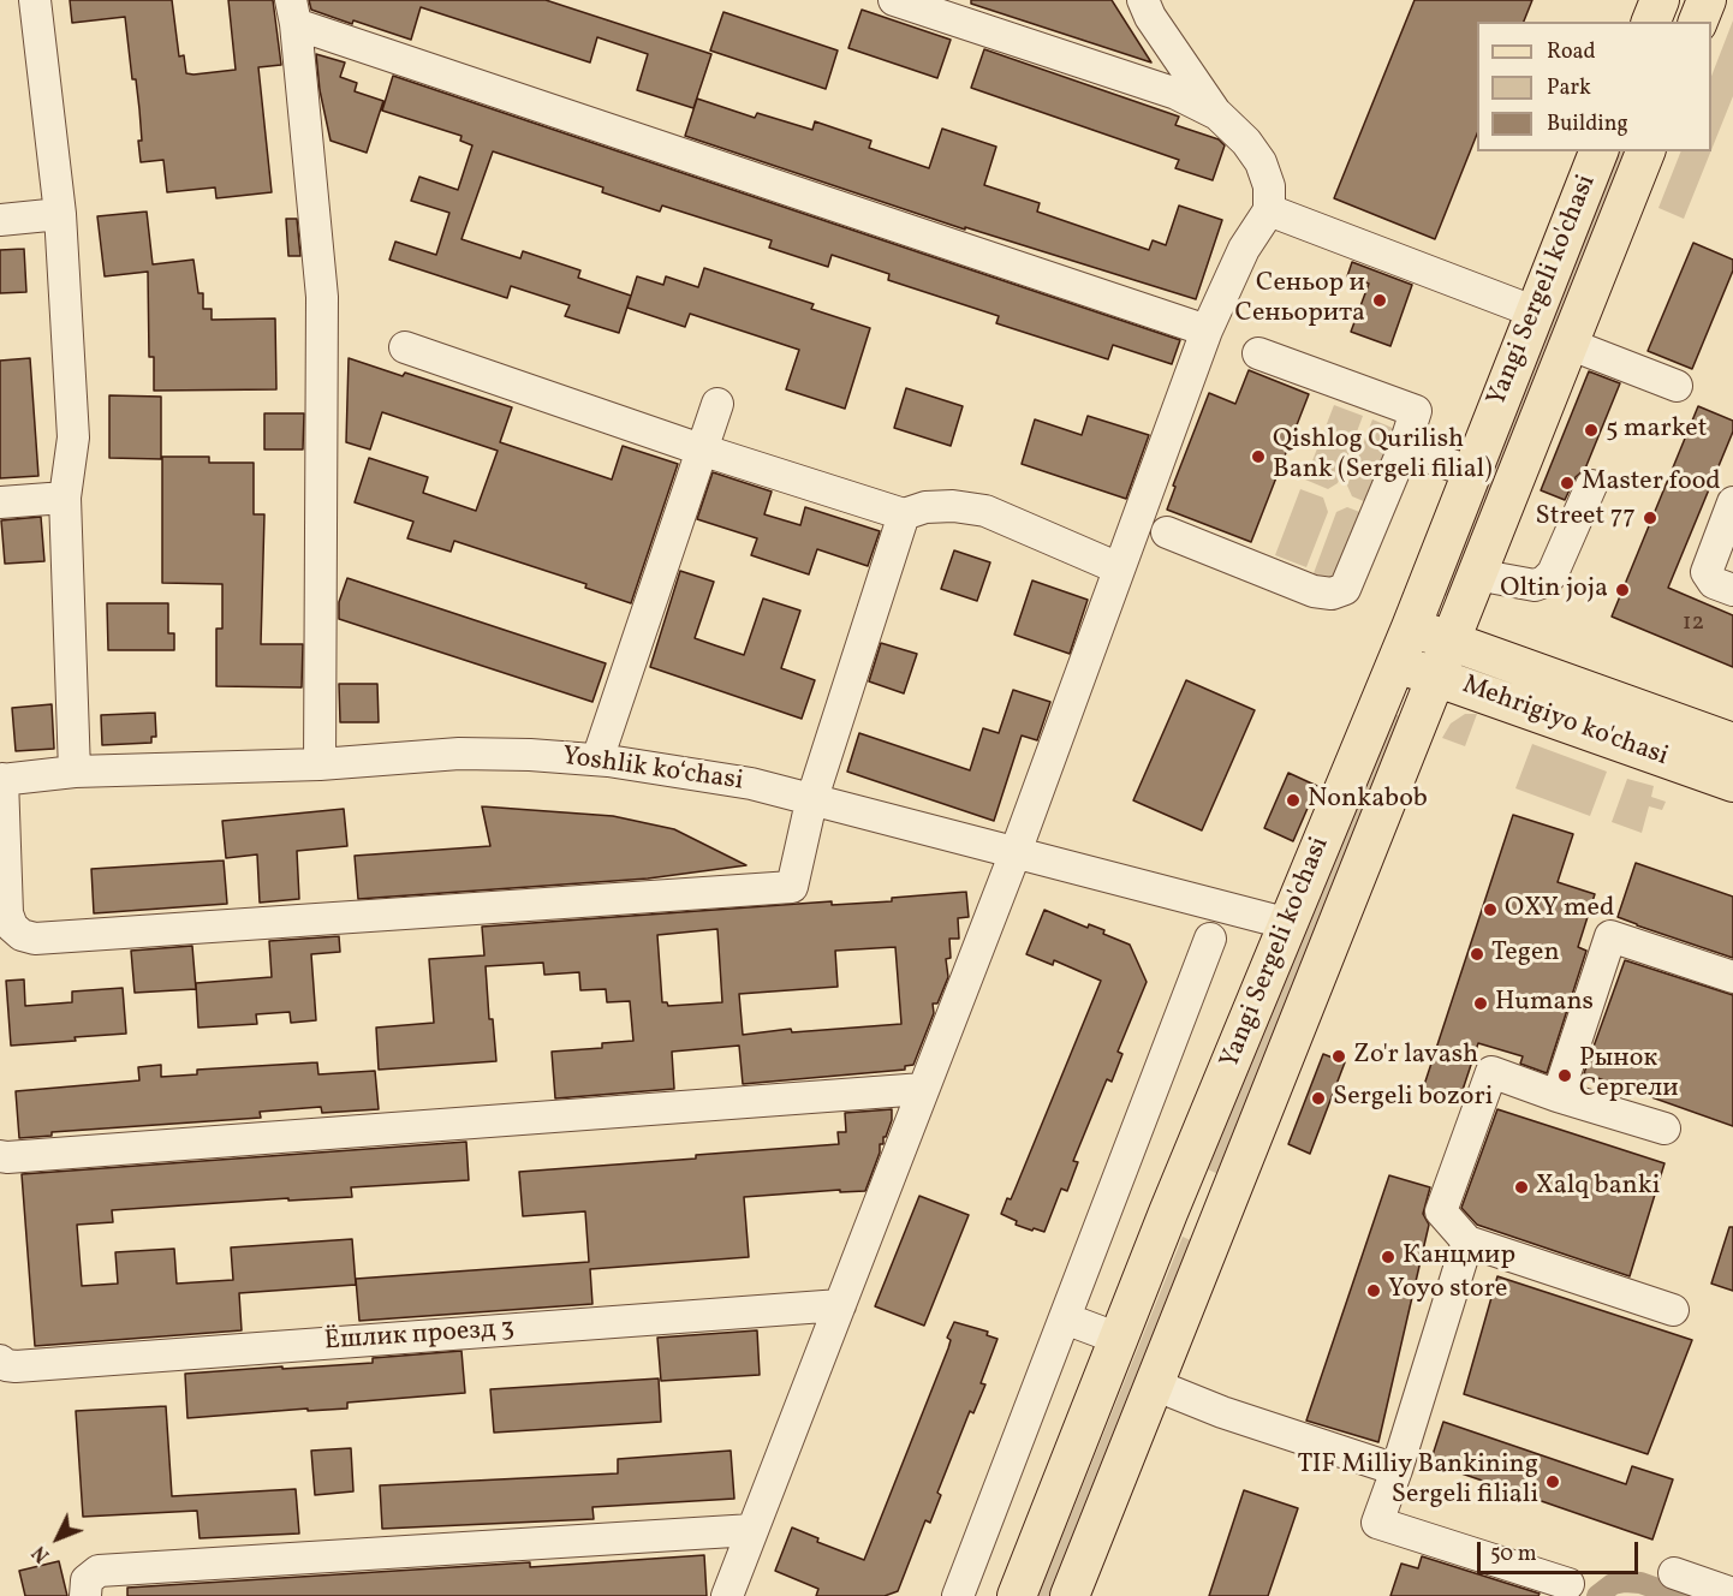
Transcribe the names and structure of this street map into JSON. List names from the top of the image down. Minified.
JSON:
{"streets":{"main road":["Yangi Sergeli ko'chasi","Mehrigiyo ko'chasi"],"street":["Yoshlik koʻchasi","Ёшлик проезд 3"]},"crossings":[["Yangi Sergeli ko'chasi","Mehrigiyo ko'chasi"],["Yangi Sergeli ko'chasi","Yoshlik koʻchasi"]],"places":["Сеньор и Сеньорита","5 market","Qishlog Qurilish Bank (Sergeli filial)","Master food","Street 77","Oltin joja","Nonkabob","OXY med","Tegen","Humans","Zo'r lavash","Рынок Сергели","Sergeli bozori","Xalq banki","Канцмир","Yoyo store","TIF Milliy Bankining Sergeli filiali"],"house_numbers":["12"],"legend":["Road","Park","Building"],"scale_bar":"50 m","north":"bottom left"}
